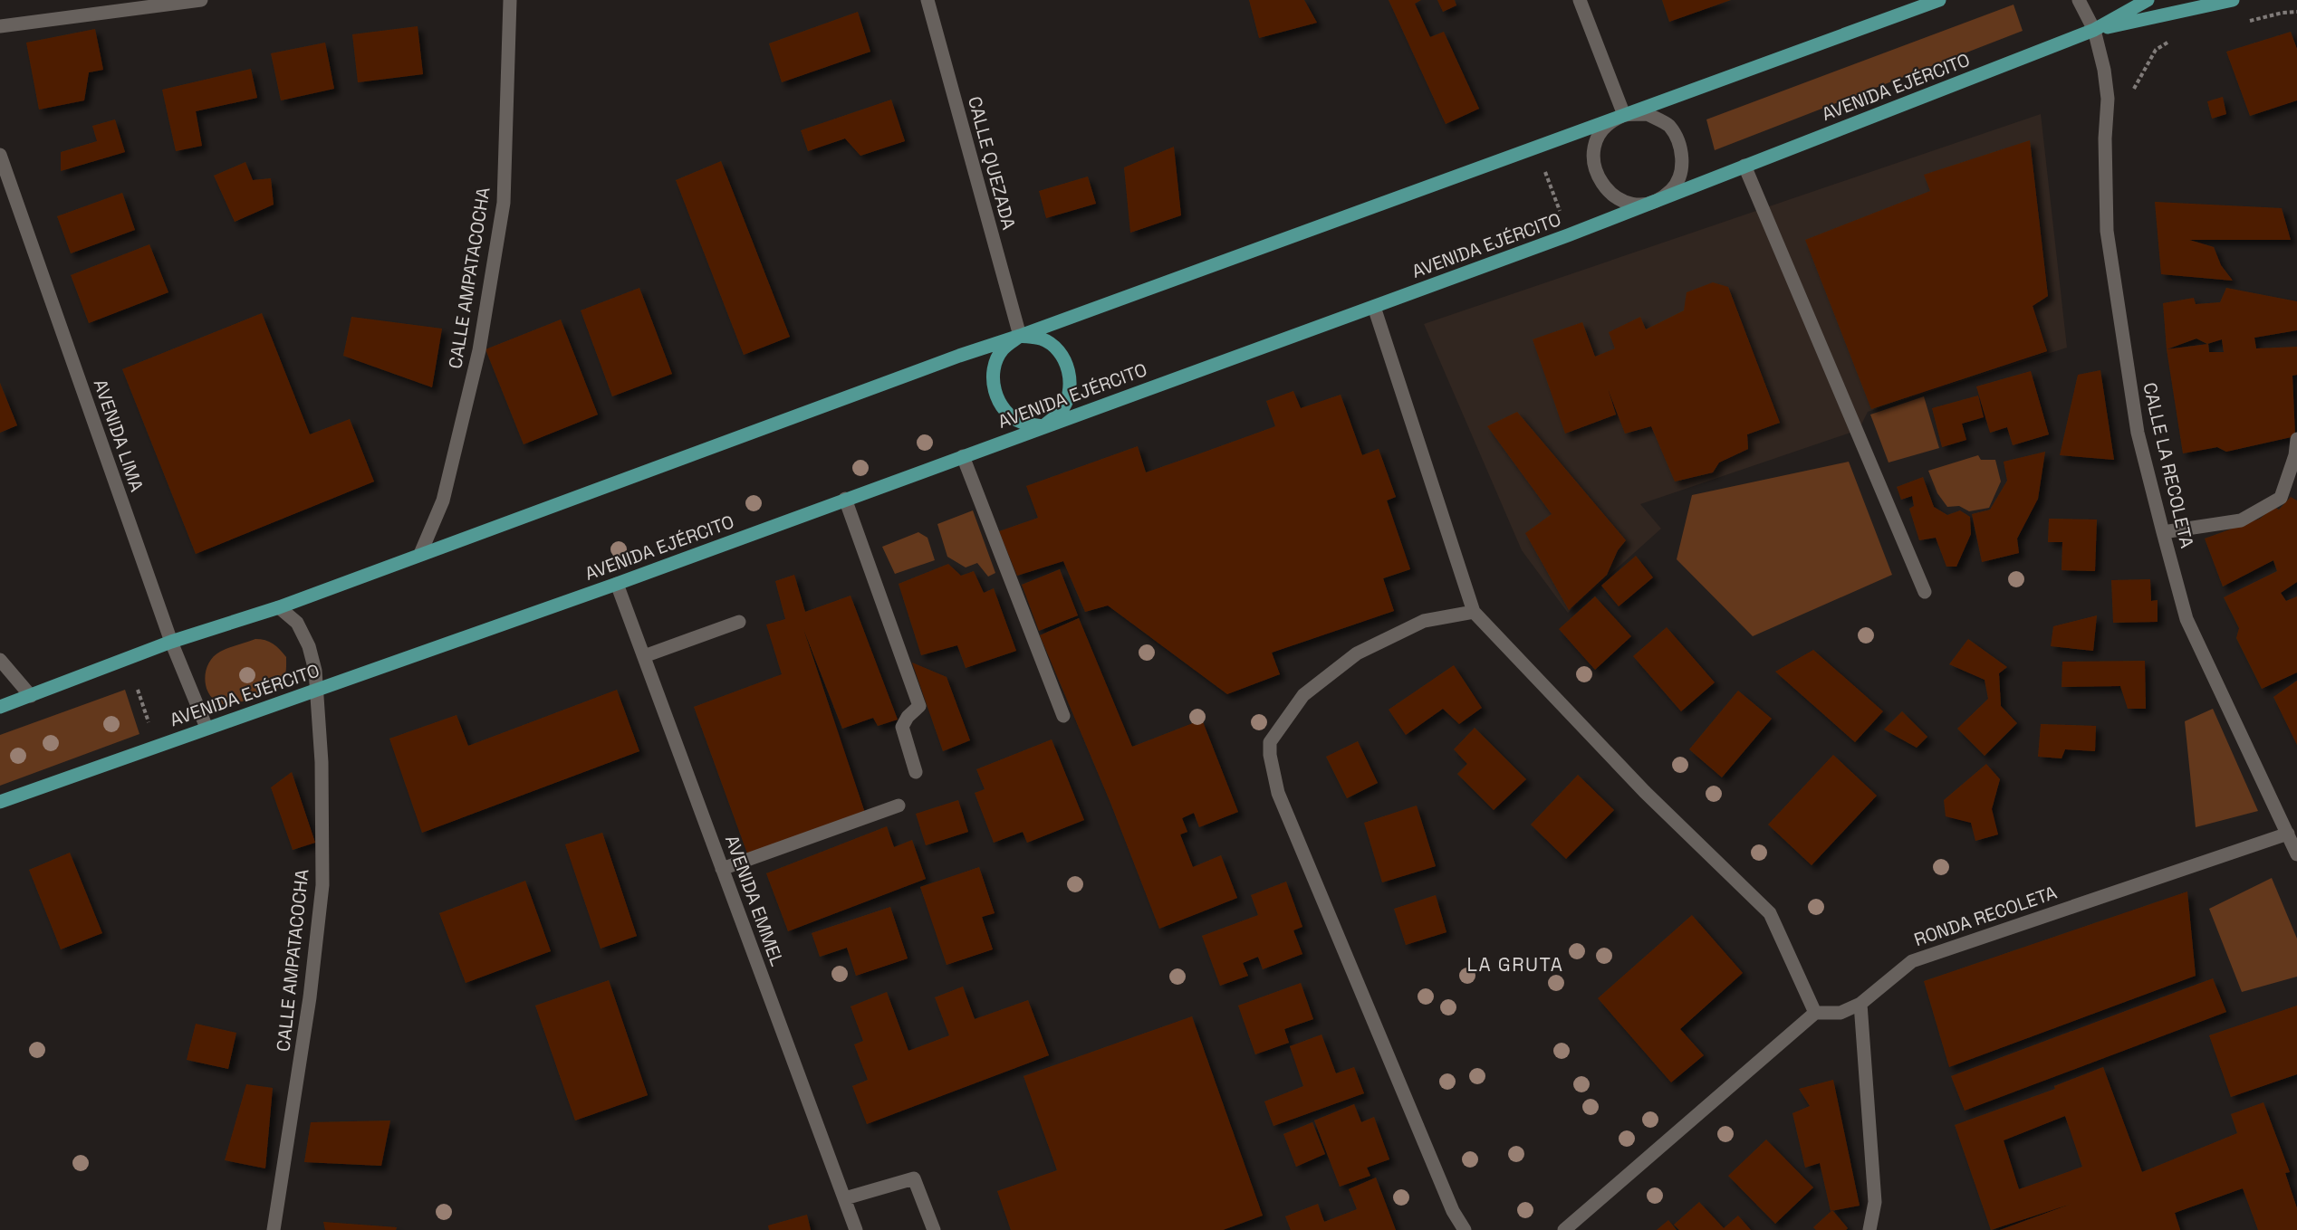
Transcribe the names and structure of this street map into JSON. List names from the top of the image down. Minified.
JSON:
{"streets":{"main road":["AVENIDA EJÉRCITO"],"street":["CALLE QUEZADA","CALLE AMPATACOCHA","AVENIDA LIMA","CALLE LA RECOLETA","AVENIDA EMMEL","RONDA RECOLETA"]},"crossings":[["AVENIDA EJÉRCITO","CALLE QUEZADA"],["AVENIDA EJÉRCITO","CALLE AMPATACOCHA"],["AVENIDA EJÉRCITO","AVENIDA LIMA"],["AVENIDA EJÉRCITO","CALLE LA RECOLETA"],["AVENIDA EJÉRCITO","AVENIDA EMMEL"],["CALLE LA RECOLETA","RONDA RECOLETA"]],"districts":["LA GRUTA"]}
